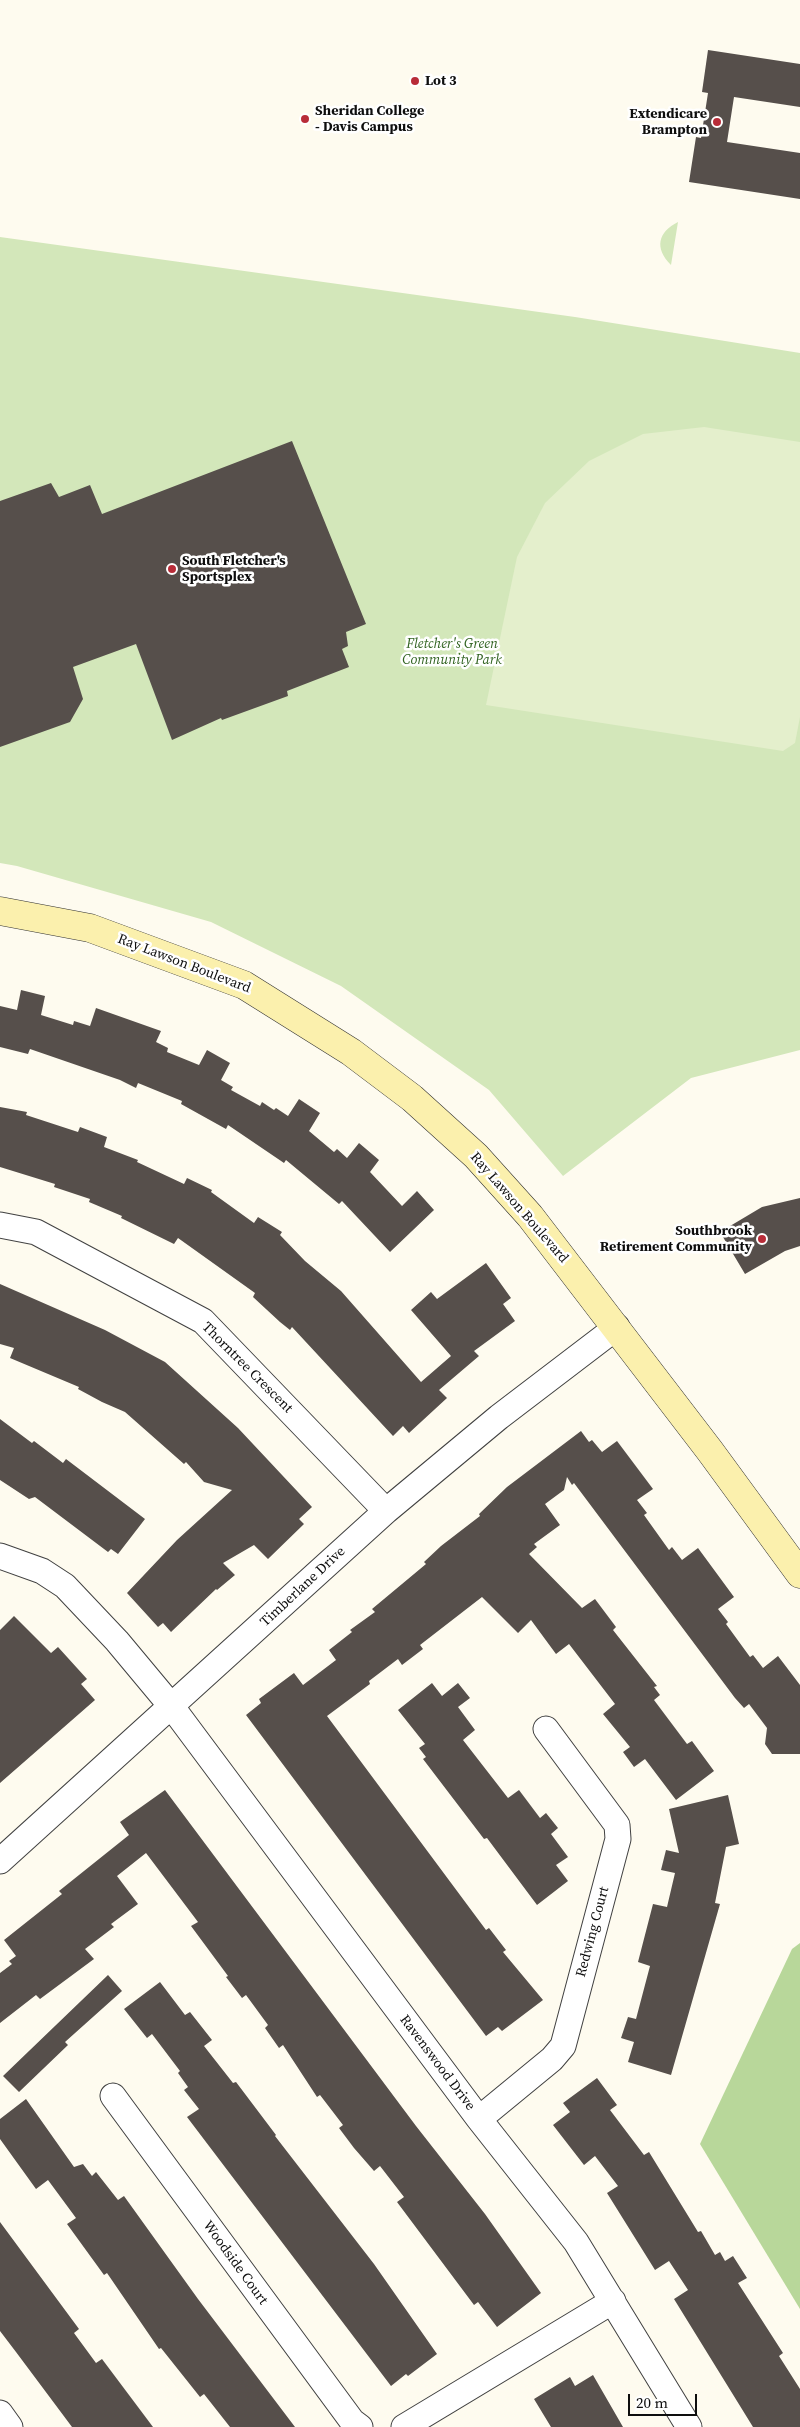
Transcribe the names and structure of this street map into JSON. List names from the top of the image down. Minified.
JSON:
{"streets":{"street":["Ray Lawson Boulevard","Thorntree Crescent","Timberlane Drive","Redwing Court","Ravenswood Drive","Woodside Court"]},"crossings":[["Ray Lawson Boulevard","Timberlane Drive"],["Thorntree Crescent","Timberlane Drive"],["Timberlane Drive","Ravenswood Drive"],["Redwing Court","Ravenswood Drive"]],"parks":["Fletcher's Green Community Park"],"places":["Lot 3","Sheridan College - Davis Campus","Extendicare Brampton","South Fletcher's Sportsplex","Southbrook Retirement Community"],"scale_bar":"20 m"}
